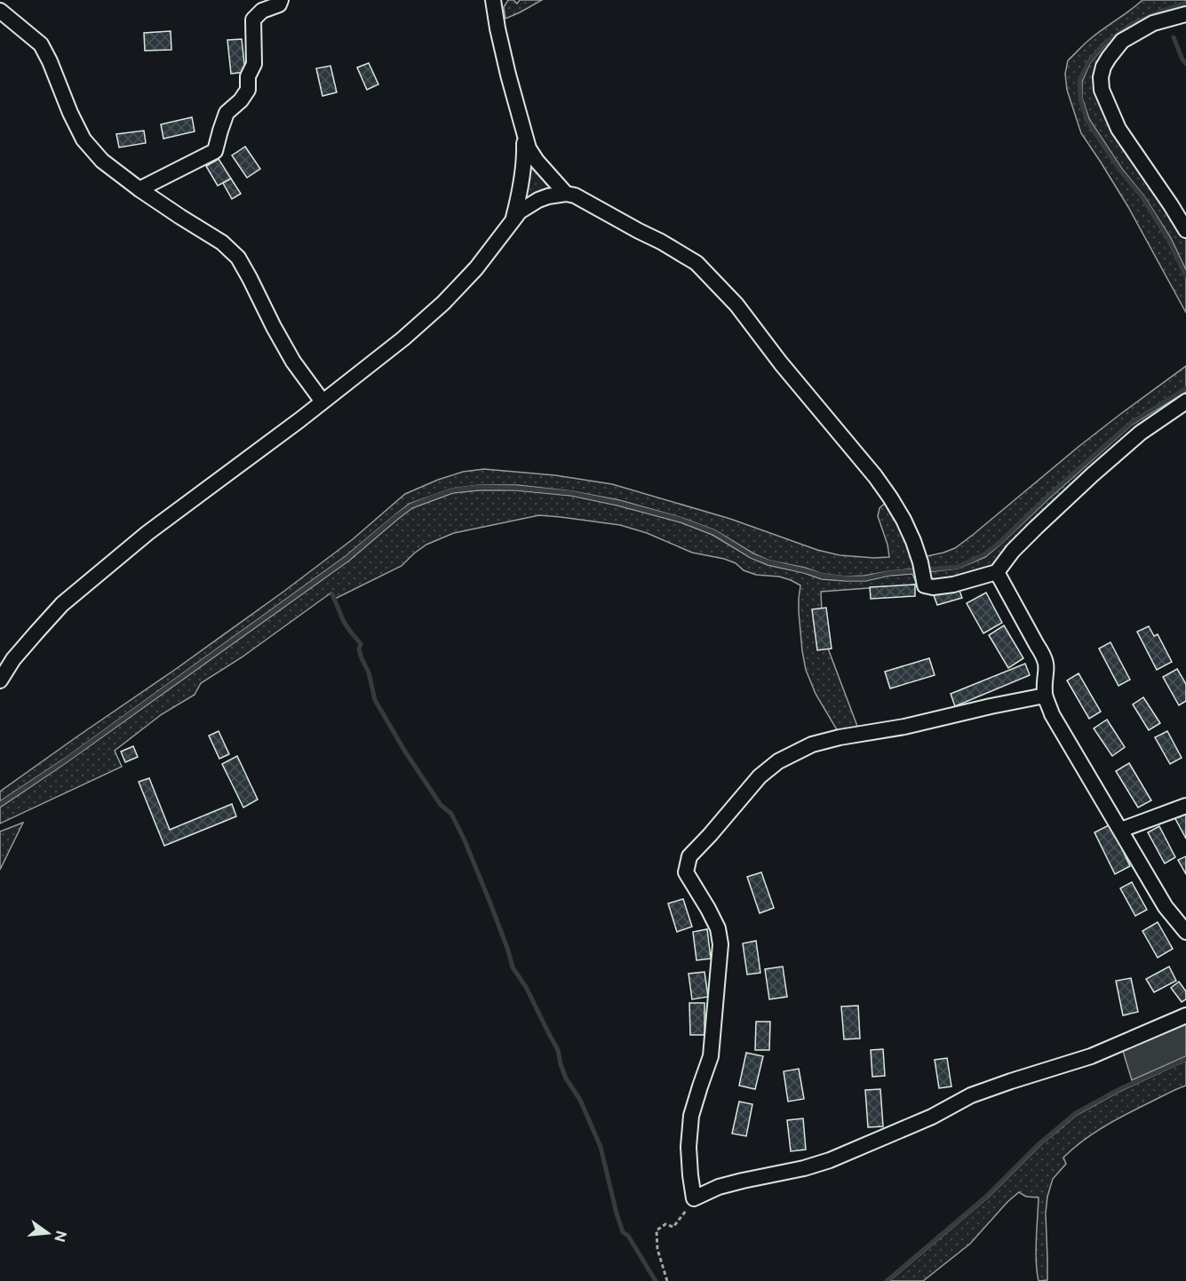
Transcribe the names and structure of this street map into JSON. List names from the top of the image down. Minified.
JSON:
{"north":"right"}
